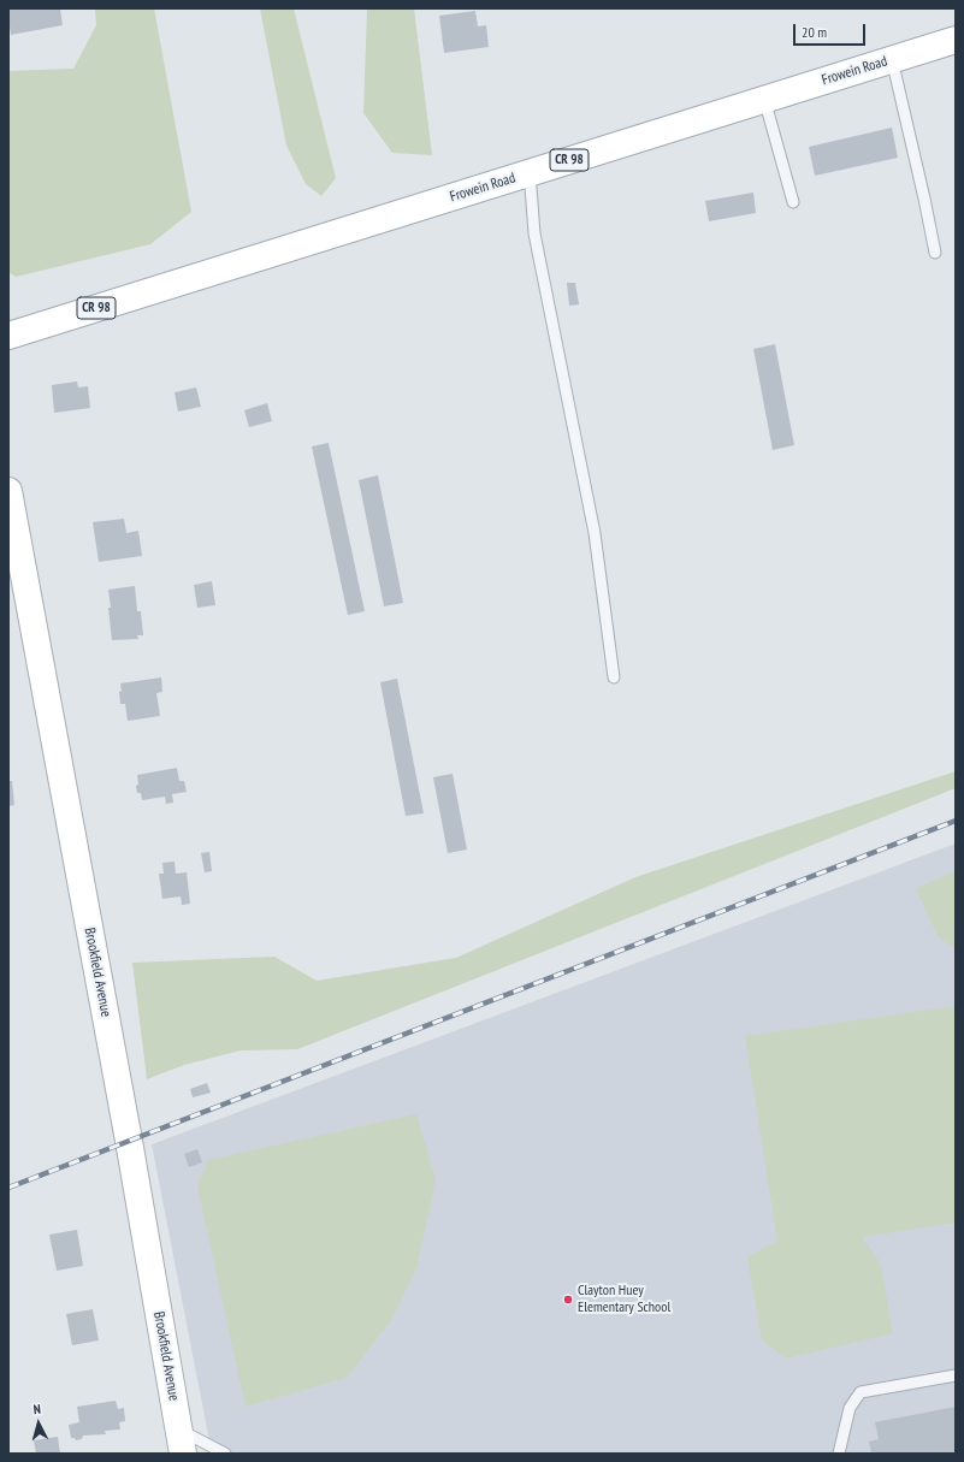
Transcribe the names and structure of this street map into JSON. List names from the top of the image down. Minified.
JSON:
{"streets":{"main road":["Frowein Road","CR 98","Brookfield Avenue"]},"places":["Clayton Huey Elementary School"],"scale_bar":"20 m","north":"top"}
